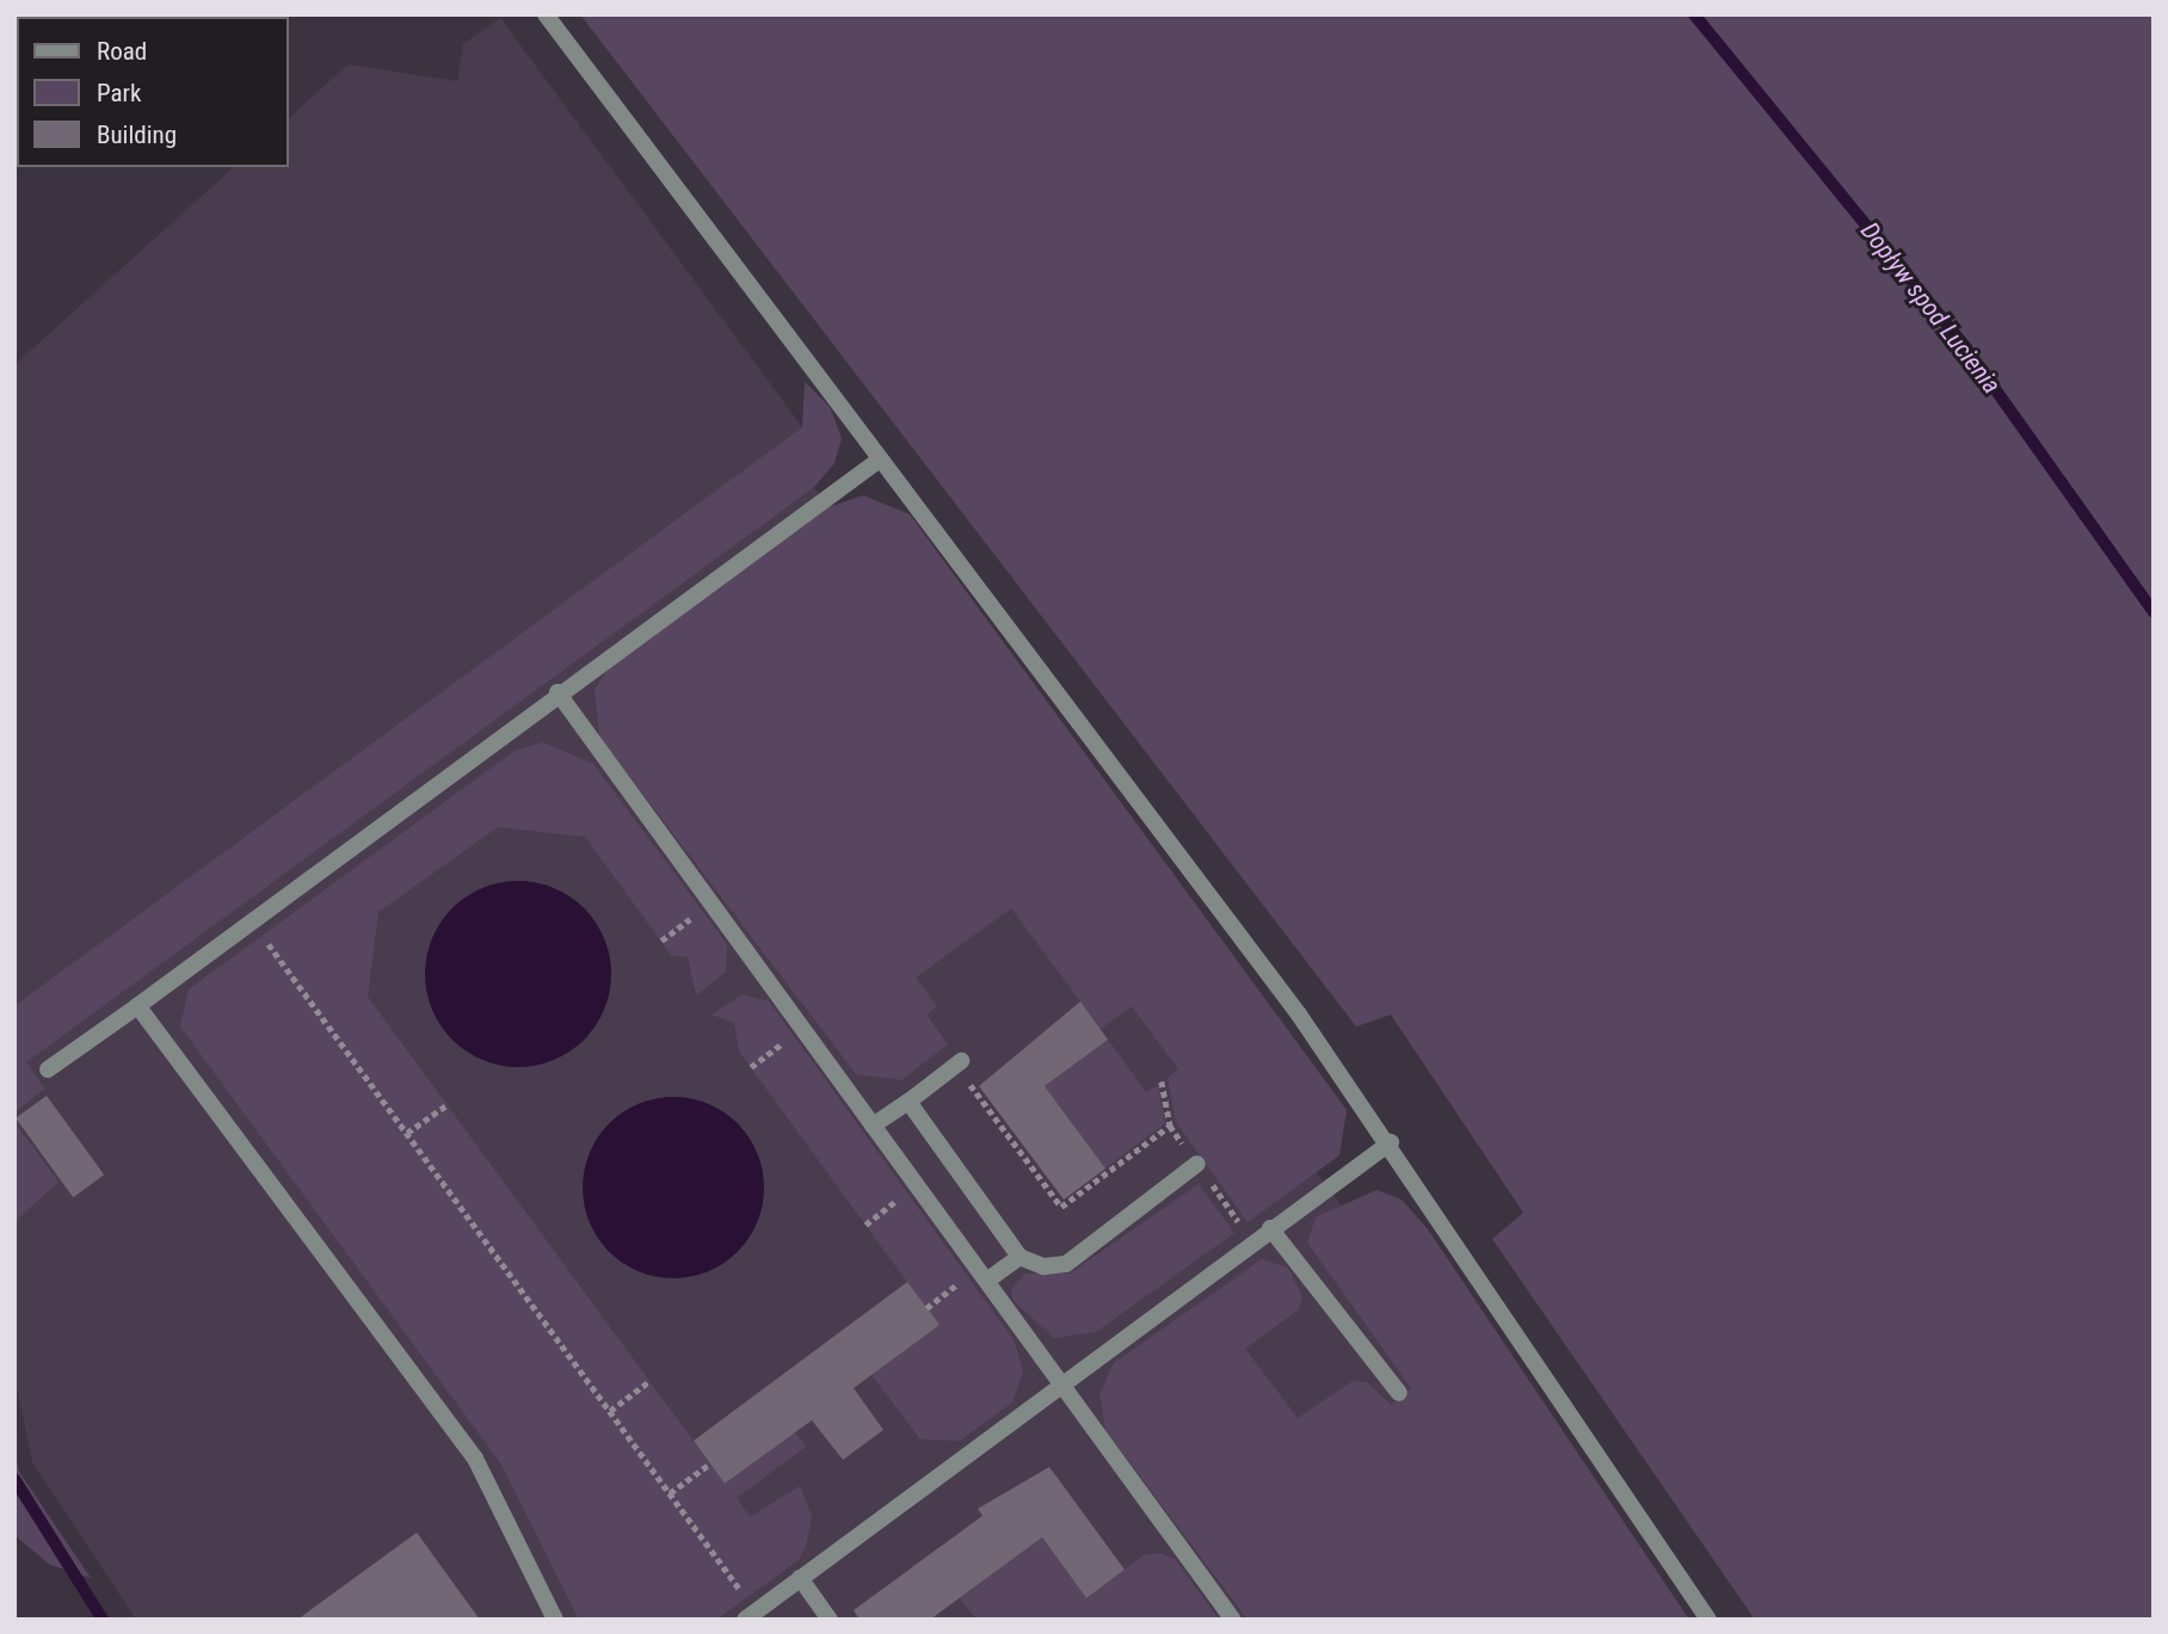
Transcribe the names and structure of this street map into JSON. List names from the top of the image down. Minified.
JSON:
{"water":["Dopływ spod Lucienia"],"legend":["Road","Park","Building"]}
